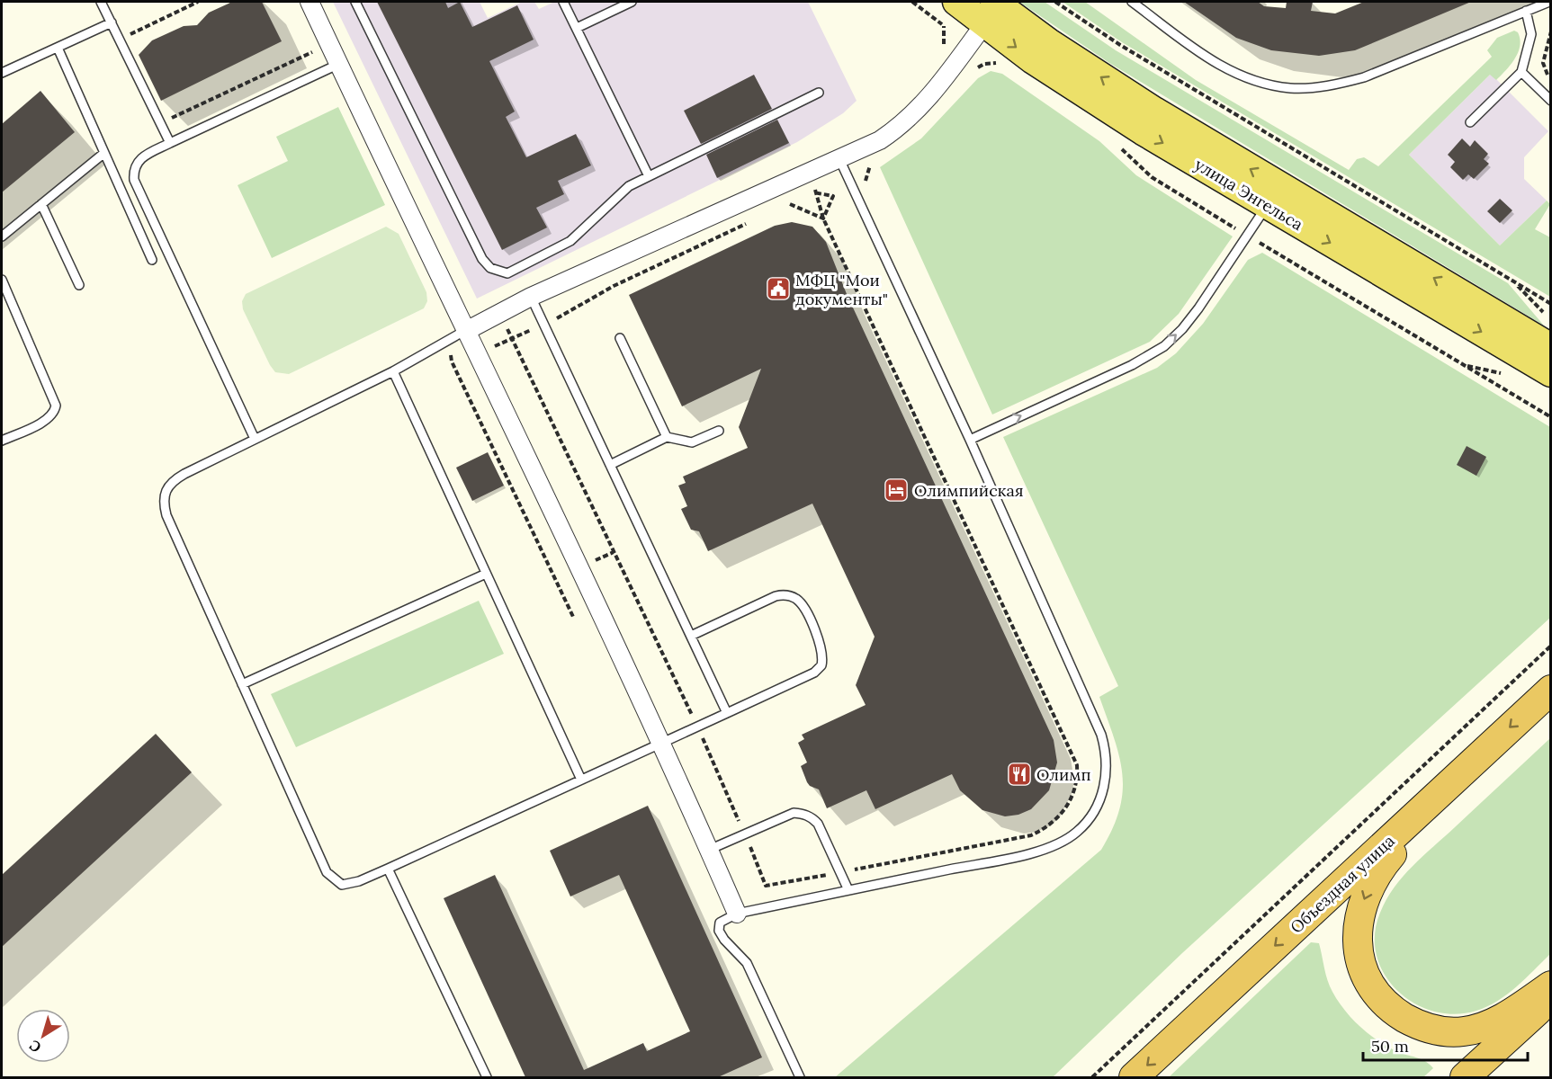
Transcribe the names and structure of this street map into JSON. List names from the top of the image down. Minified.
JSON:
{"streets":{"highway":["Объездная улица"],"main road":["улица Энгельса"]},"one_way":["Объездная улица"],"places":{"public building":["МФЦ \"Мои документы\""],"hotel":["Олимпийская"],"restaurant":["Олимп"]},"scale_bar":"50 m","north":"bottom left"}
